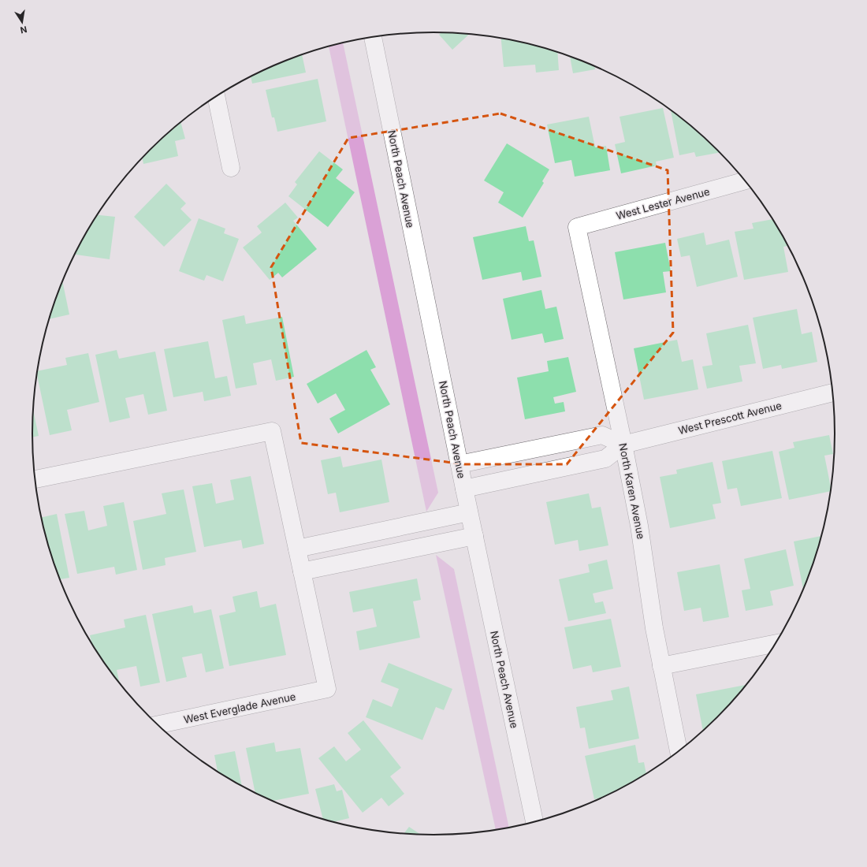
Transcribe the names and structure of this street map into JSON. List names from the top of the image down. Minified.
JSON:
{"streets":{"street":["North Peach Avenue","West Lester Avenue","West Prescott Avenue","North Karen Avenue","West Everglade Avenue"]},"crossings":[["North Peach Avenue","West Prescott Avenue"],["West Lester Avenue","North Karen Avenue"],["West Prescott Avenue","North Karen Avenue"]],"north":"bottom"}
